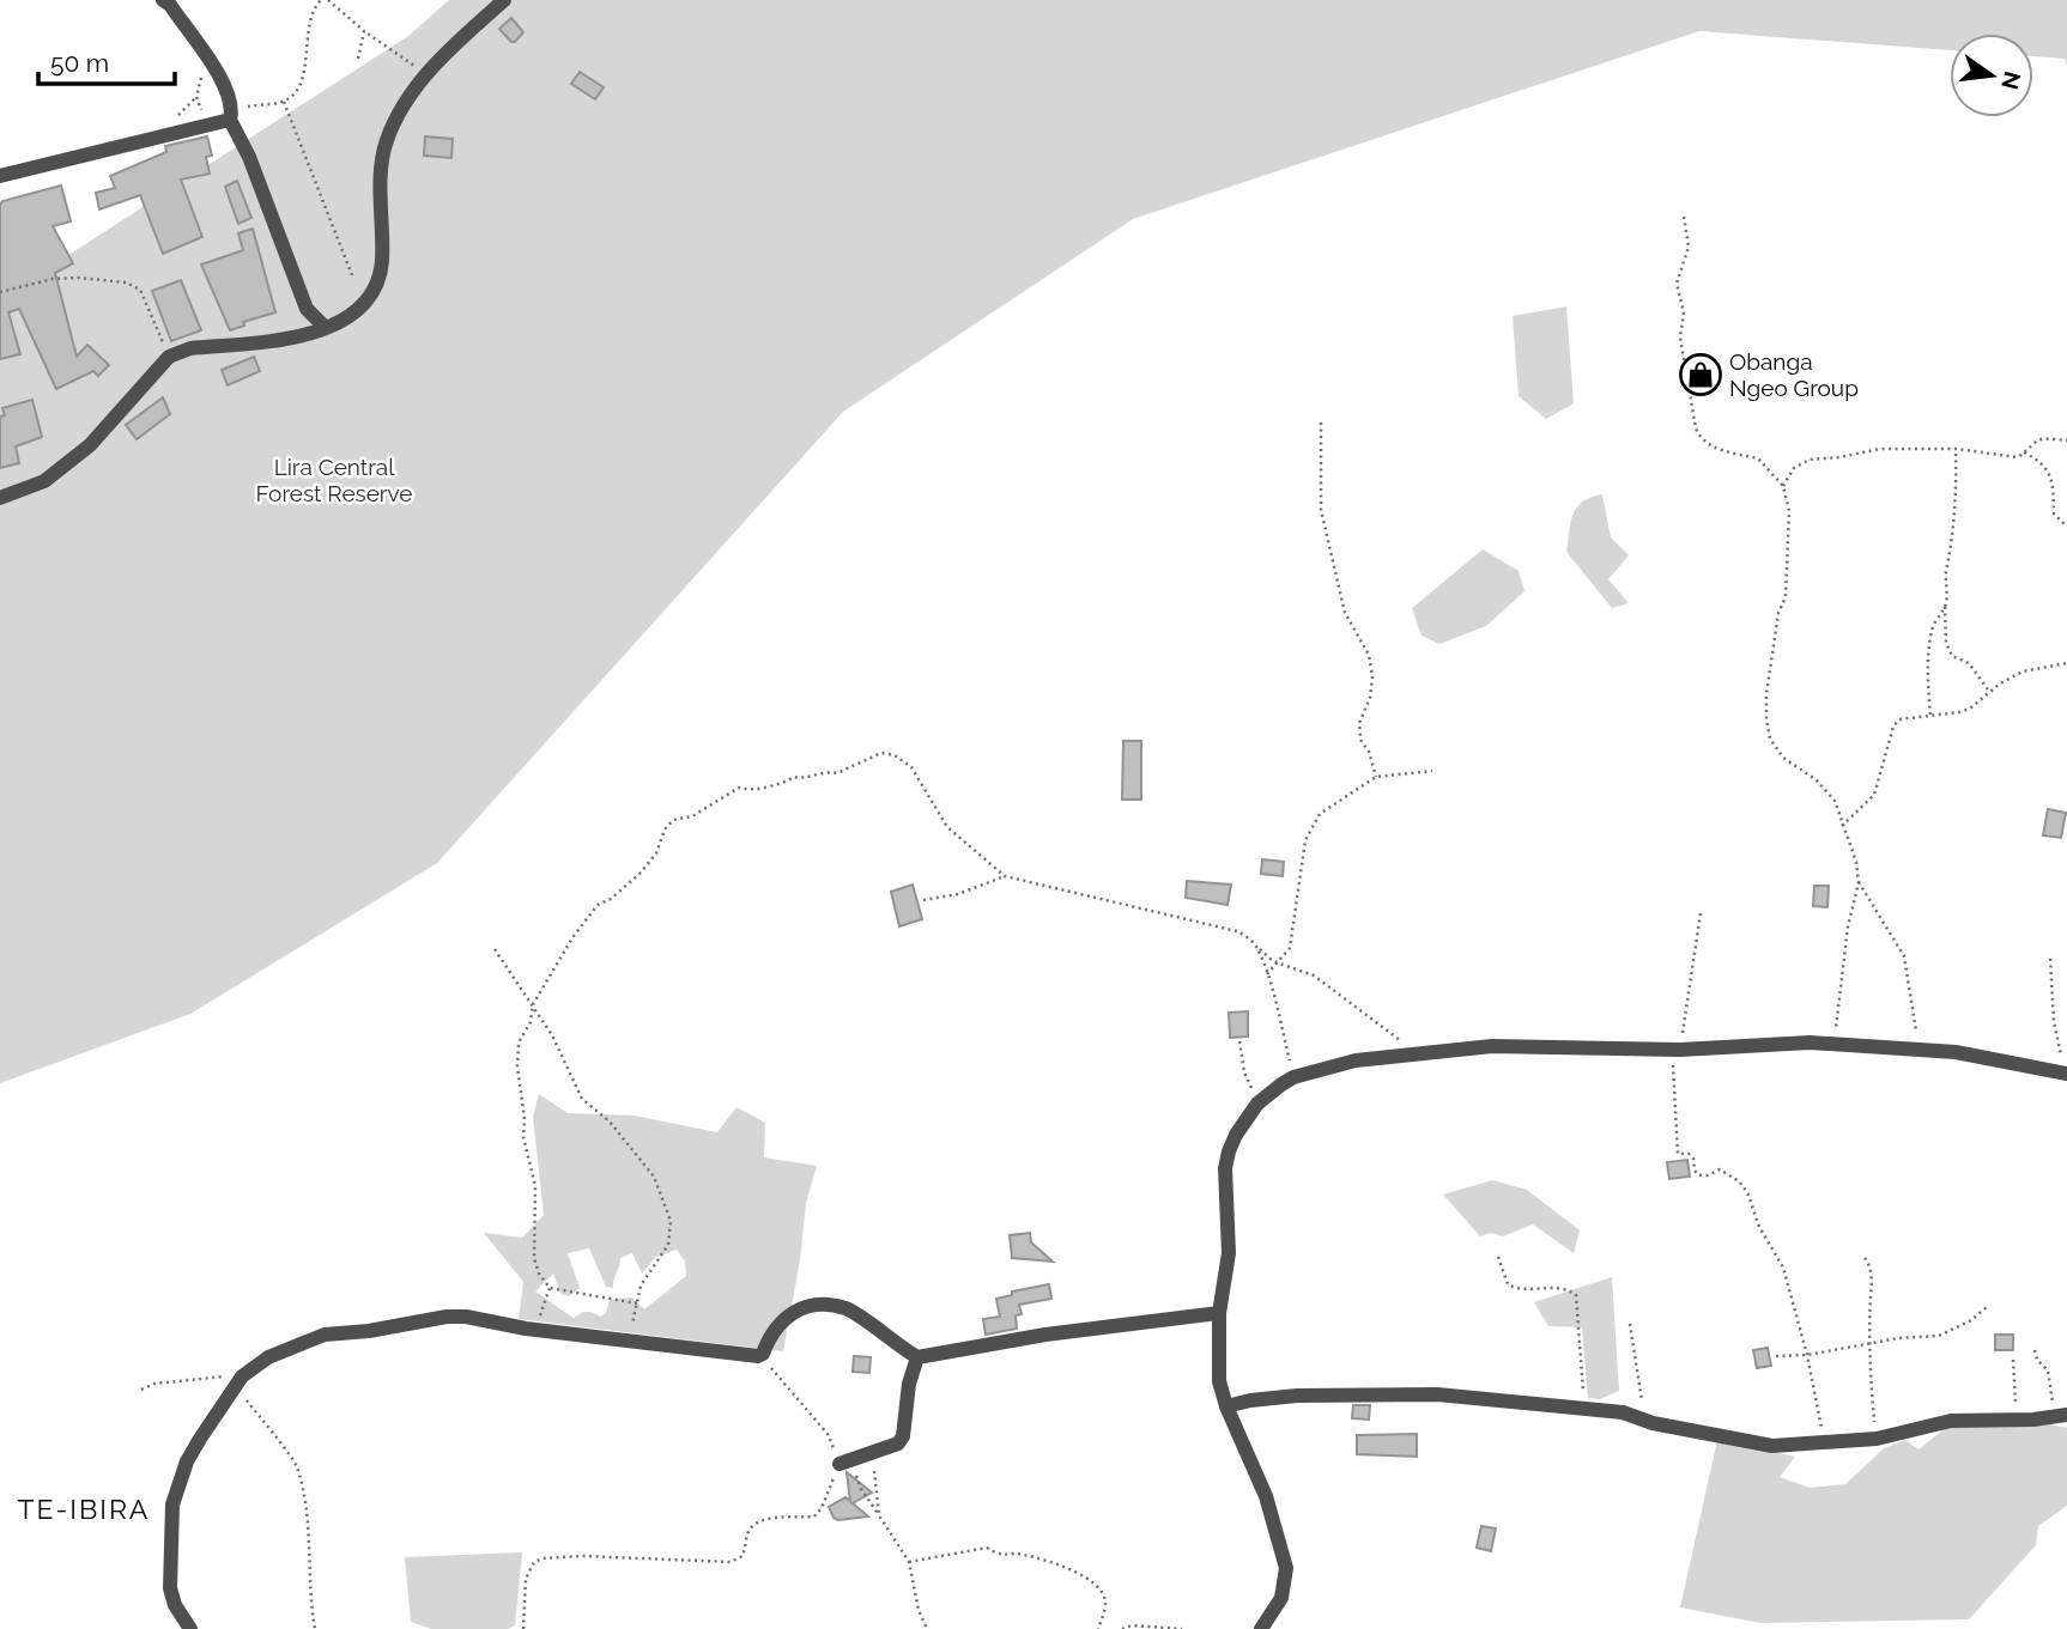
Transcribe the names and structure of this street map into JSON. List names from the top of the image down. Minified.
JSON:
{"districts":["TE-IBIRA"],"parks":["Lira Central Forest Reserve"],"places":{"shop":["Obanga Ngeo Group"]},"scale_bar":"50 m","north":"right"}
